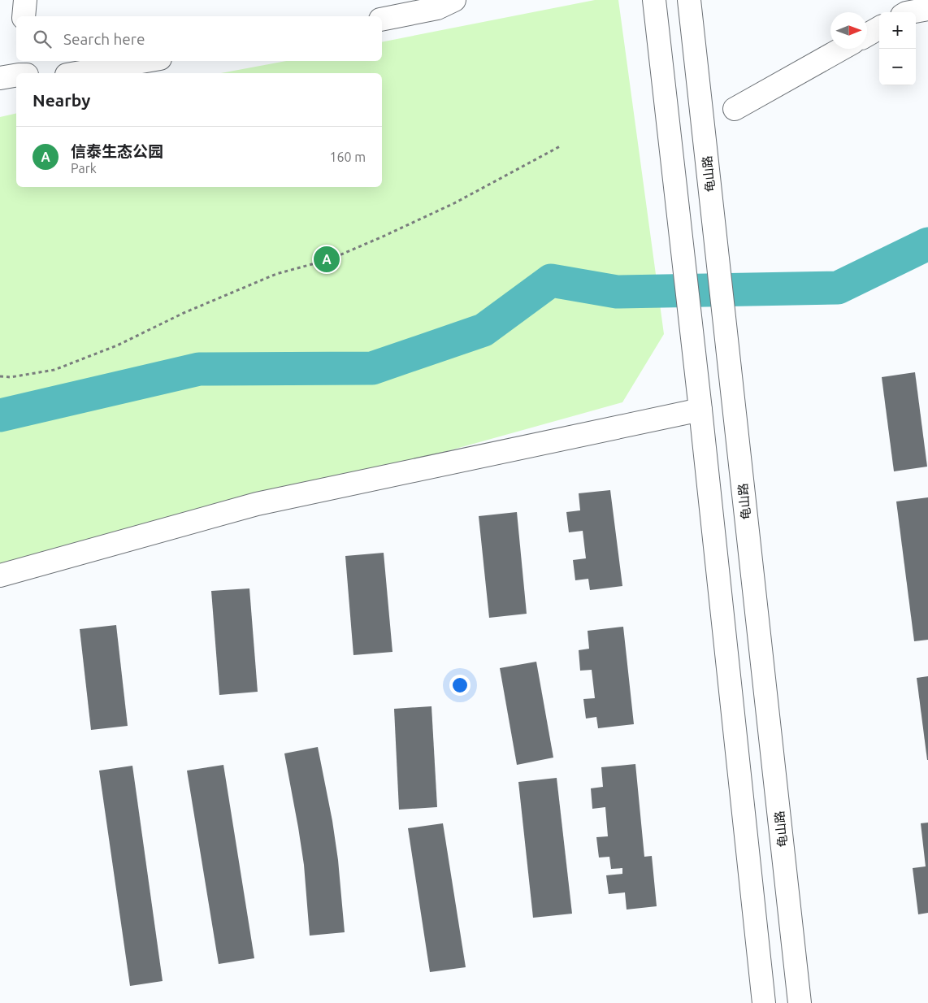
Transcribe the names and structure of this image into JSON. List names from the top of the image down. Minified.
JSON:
{"streets":{"main road":["龟山路"]},"north":"right","page":{"map_buttons":["+","−"],"search":"Search here","heading":"Nearby","list":[{"mark":"A","name":"信泰生态公园","note":"Park","value":"160 m"}],"pins":"A"}}
